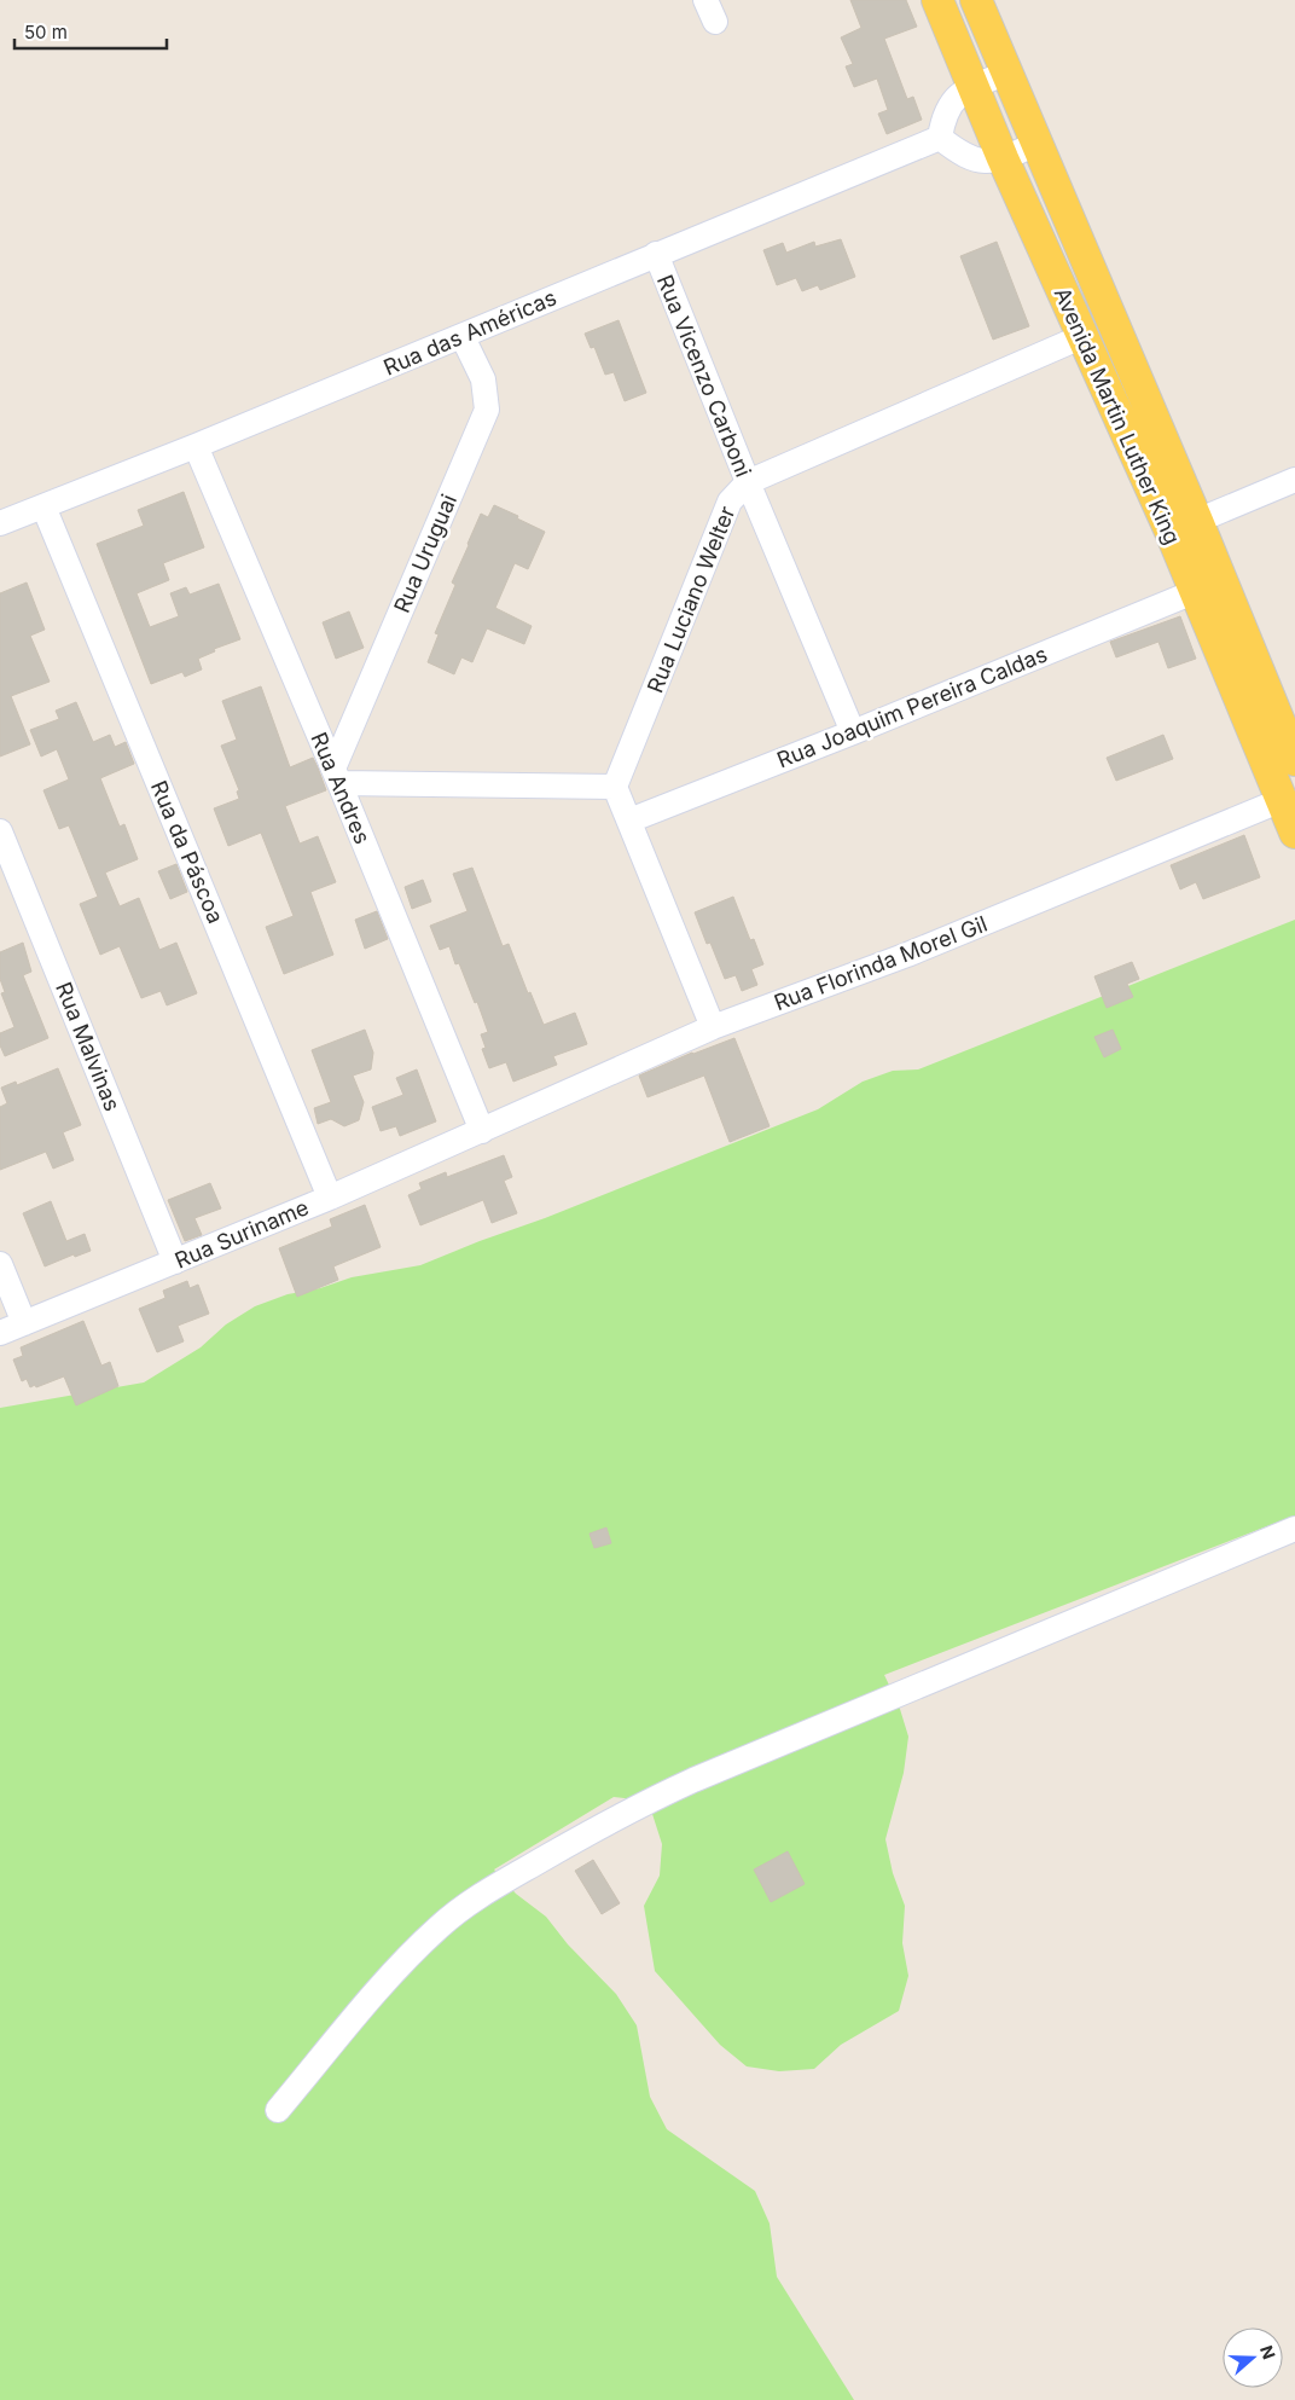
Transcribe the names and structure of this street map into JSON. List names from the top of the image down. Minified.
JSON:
{"streets":{"main road":["Avenida Martin Luther King"],"street":["Rua das Américas","Rua Vicenzo Carboni","Rua Uruguai","Rua Luciano Welter","Rua Joaquim Pereira Caldas","Rua Andres","Rua da Páscoa","Rua Florinda Morel Gil","Rua Malvinas","Rua Suriname"]},"crossings":[["Rua das Américas","Rua Vicenzo Carboni"],["Rua das Américas","Rua Uruguai"],["Rua das Américas","Rua Andres"],["Rua das Américas","Rua da Páscoa"],["Rua Vicenzo Carboni","Rua Luciano Welter"],["Rua Vicenzo Carboni","Rua Joaquim Pereira Caldas"],["Avenida Martin Luther King","Rua Luciano Welter"],["Avenida Martin Luther King","Rua Joaquim Pereira Caldas"],["Avenida Martin Luther King","Rua Florinda Morel Gil"],["Rua Uruguai","Rua Andres"],["Rua Andres","Rua Florinda Morel Gil"],["Rua Andres","Rua Suriname"],["Rua da Páscoa","Rua Suriname"],["Rua Florinda Morel Gil","Rua Suriname"],["Rua Malvinas","Rua Suriname"]],"scale_bar":"50 m","north":"right"}
